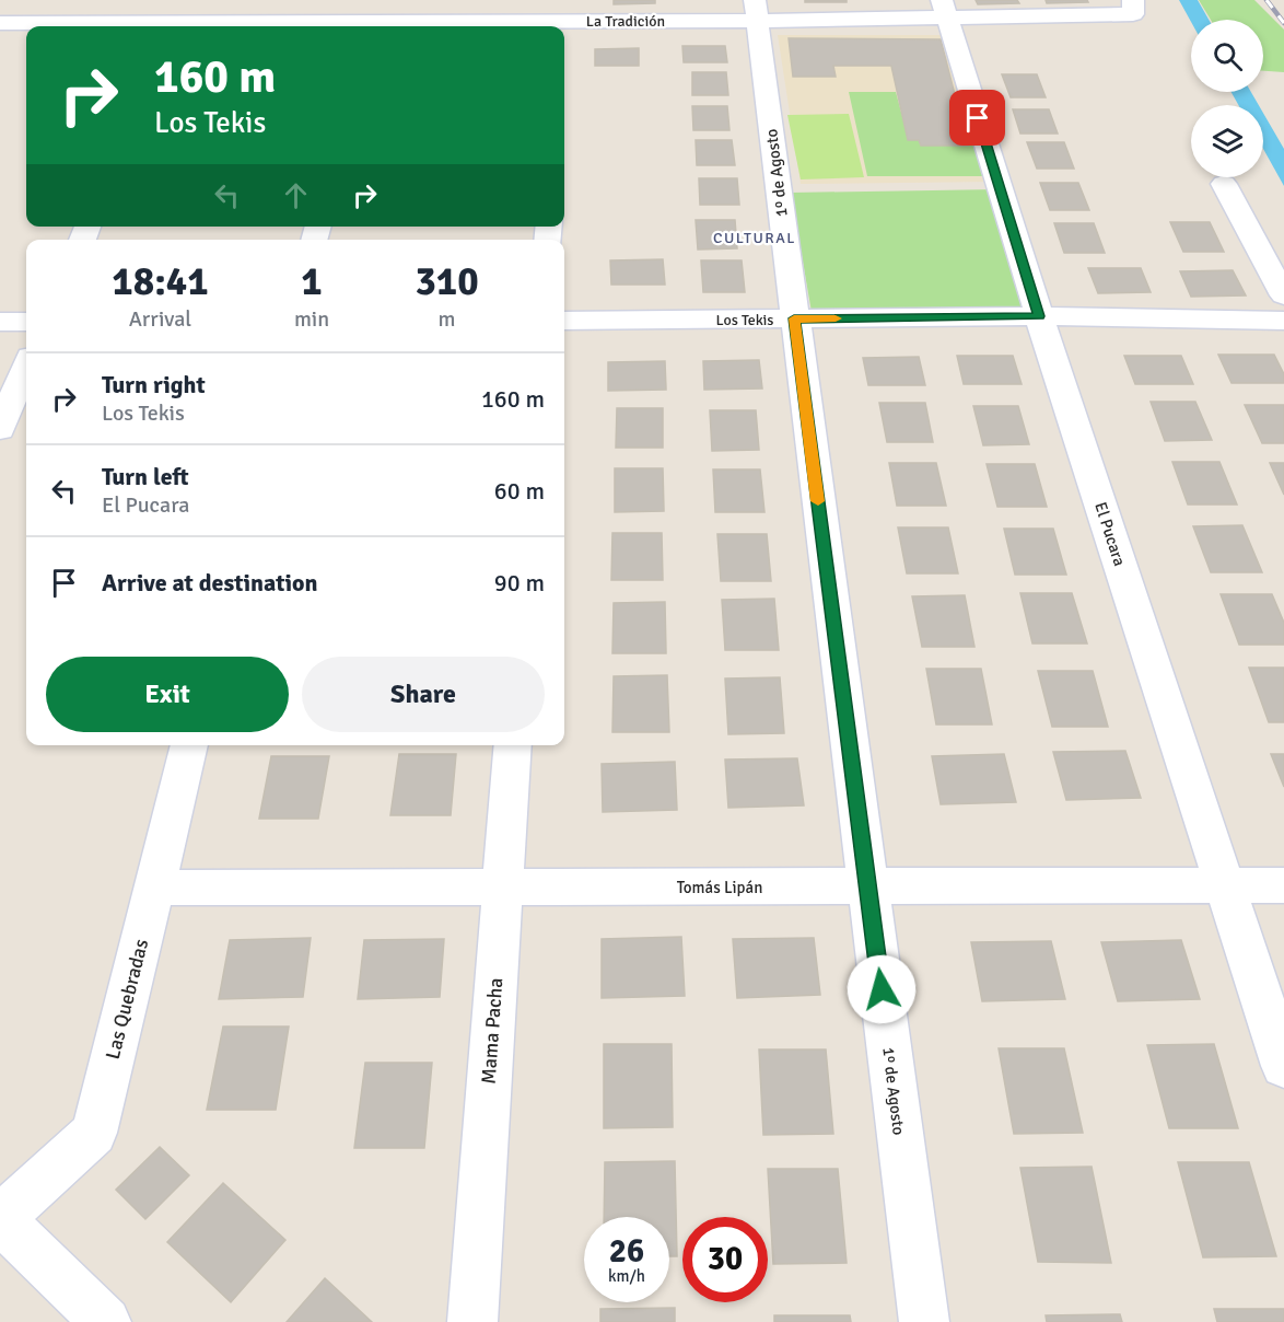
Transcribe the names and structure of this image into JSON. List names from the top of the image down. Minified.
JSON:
{"streets":{"street":["La Tradición","1º de Agosto","Los Tekis","El Pucara","Tomás Lipán","Las Quebradas","Mama Pacha"]},"crossings":[["La Tradición","1º de Agosto"],["La Tradición","El Pucara"],["1º de Agosto","Los Tekis"],["1º de Agosto","Tomás Lipán"],["Los Tekis","El Pucara"],["El Pucara","Tomás Lipán"],["Tomás Lipán","Las Quebradas"],["Tomás Lipán","Mama Pacha"]],"districts":["CULTURAL"],"page":{"turn":["160 m","Los Tekis"],"eta":["18:41","Arrival","1","min","310","m"],"list":[{"name":"Turn right","note":"Los Tekis","value":"160 m"},{"name":"Turn left","note":"El Pucara","value":"60 m"},{"name":"Arrive at destination","value":"90 m"}],"buttons":["Exit","Share"],"speed":"26 km/h","limit":"30"}}
